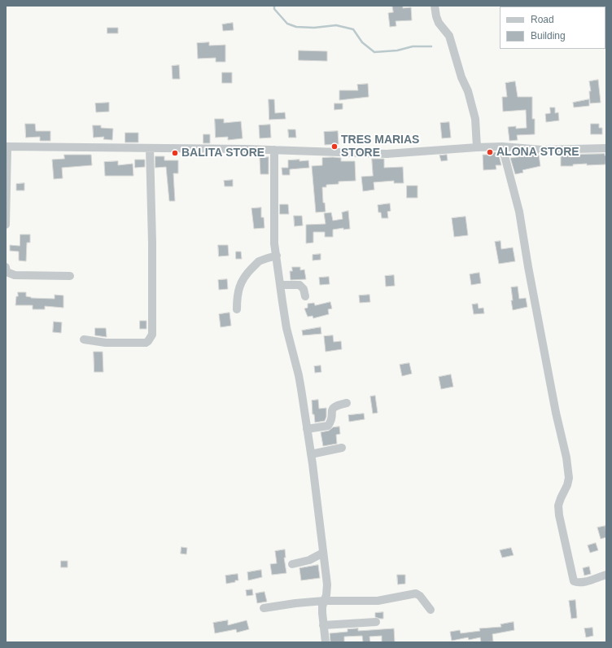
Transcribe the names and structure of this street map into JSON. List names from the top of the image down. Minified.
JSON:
{"places":["TRES MARIAS STORE","ALONA STORE","BALITA STORE"],"legend":["Road","Building"]}
